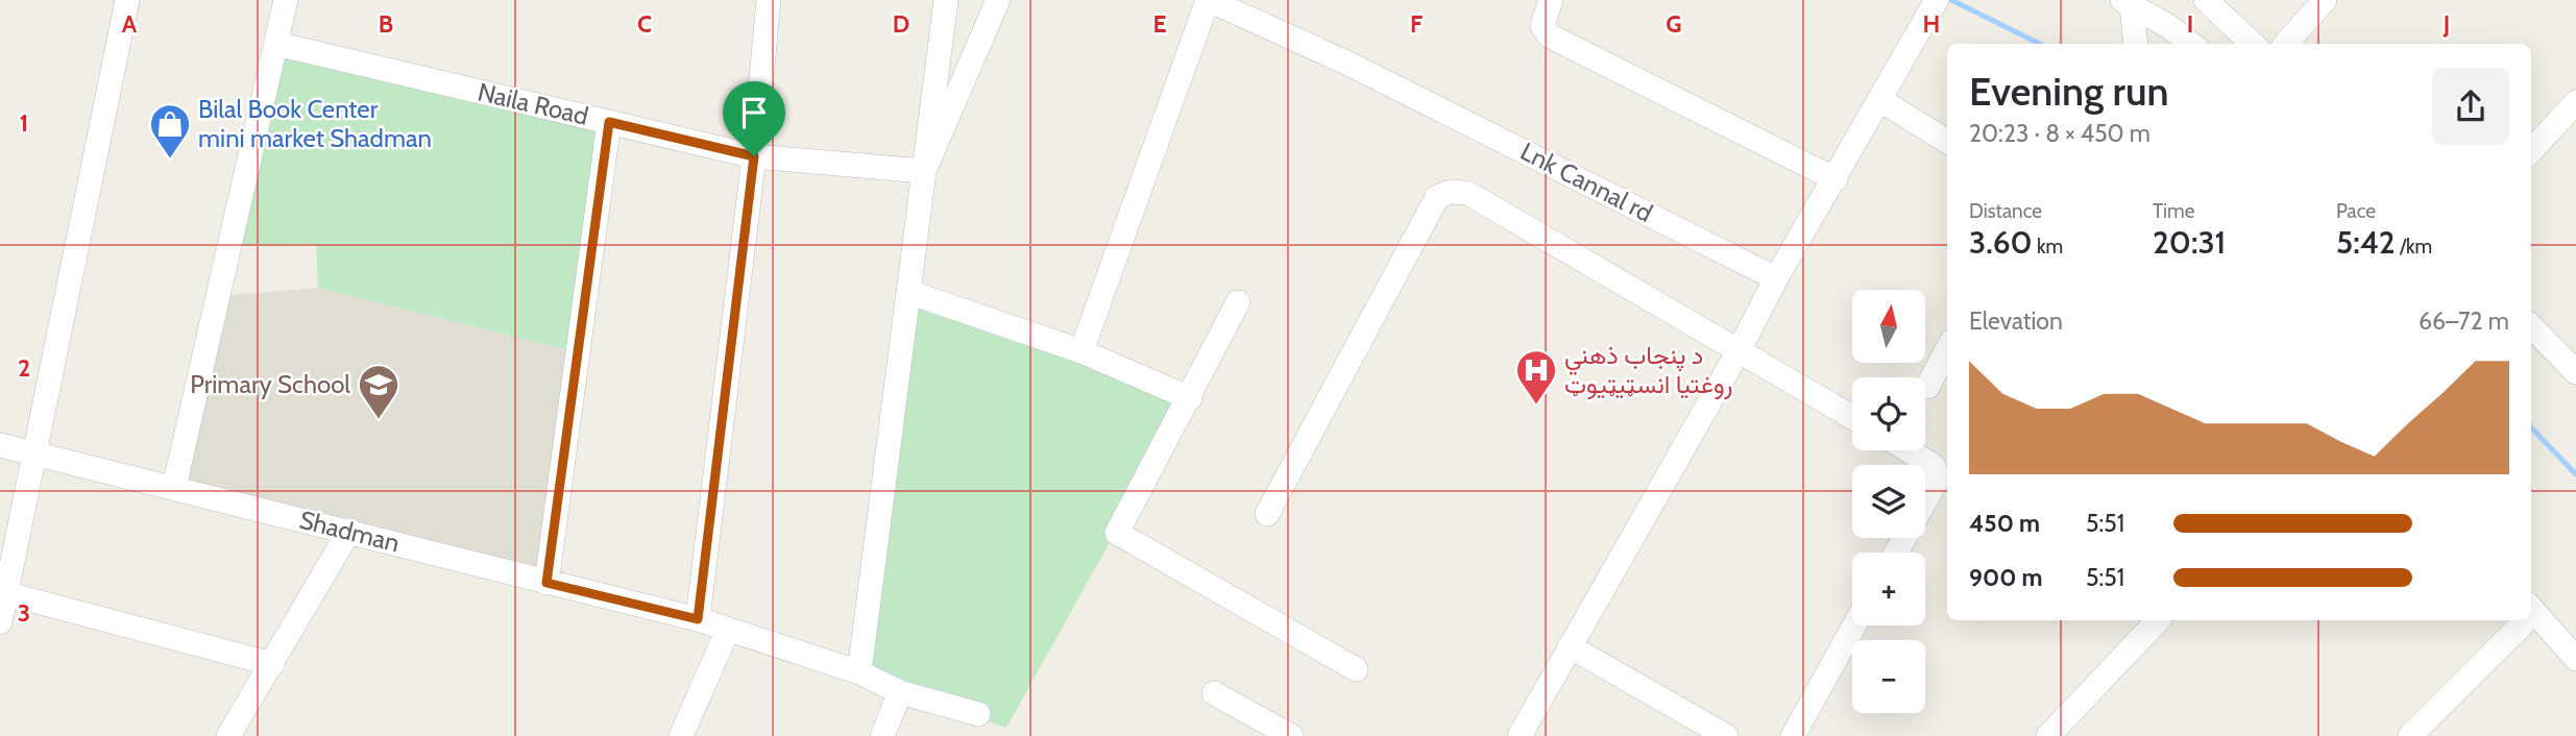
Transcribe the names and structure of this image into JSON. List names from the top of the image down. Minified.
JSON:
{"streets":{"street":["Naila Road","Lnk Cannal rd","Shadman"]},"places":{"shop":["Bilal Book Center mini market Shadman"],"hospital":["د پنجاب ذهني روغتیا انسټیټیوټ"],"school or university":["Primary School"]},"north":"top","page":{"heading":["Evening run","20:23 · 8 × 450 m"],"stats":[["Distance","3.60 km"],["Time","20:31"],["Pace","5:42 /km"]],"map_buttons":["+","−"],"chart":["Elevation","66–72 m"],"list":[{"name":"450 m","note":"5:51"},{"name":"900 m","note":"5:51"}]},"grid":{"columns":["A","B","C","D","E","F","G","H","I","J"],"rows":["1","2","3"]}}
